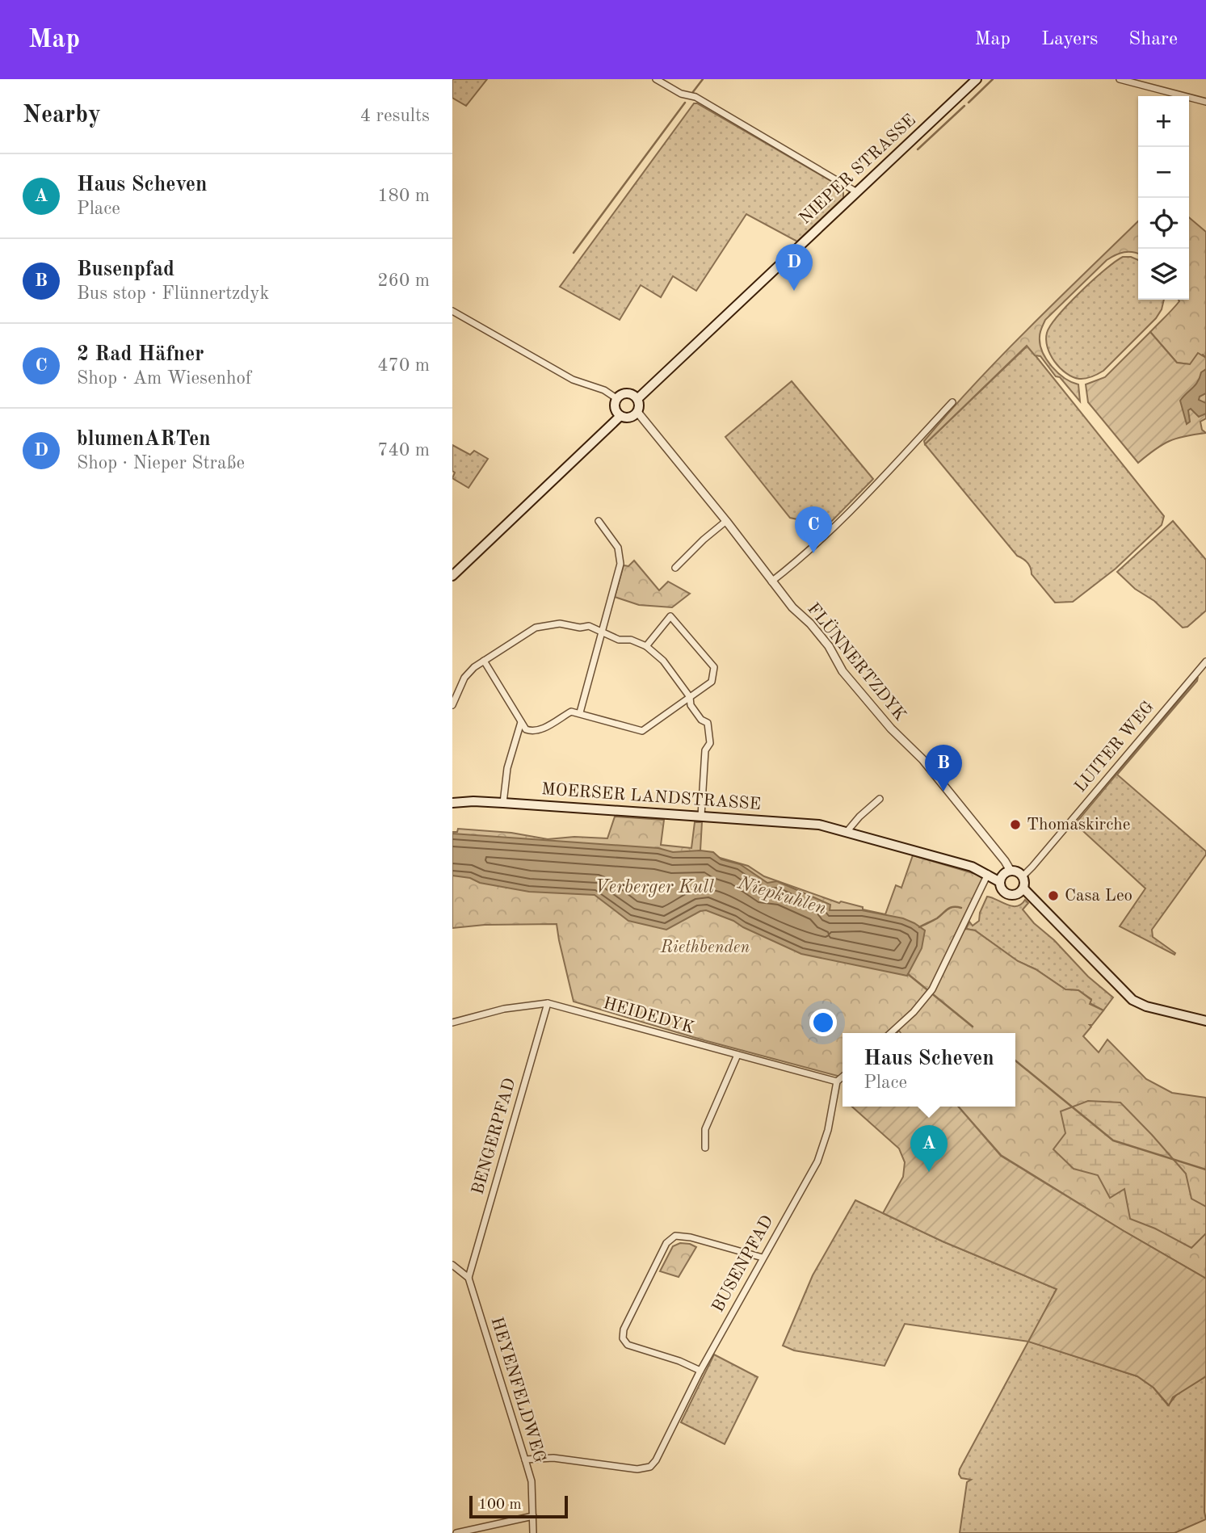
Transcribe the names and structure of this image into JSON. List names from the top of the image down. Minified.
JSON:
{"streets":{"main road":["NIEPER STRASSE","MOERSER LANDSTRASSE"],"street":["FLÜNNERTZDYK","LUITER WEG","HEIDEDYK","BENGERPFAD","BUSENPFAD","HEYENFELDWEG"]},"crossings":[["NIEPER STRASSE","FLÜNNERTZDYK"],["FLÜNNERTZDYK","LUITER WEG"],["FLÜNNERTZDYK","MOERSER LANDSTRASSE"],["LUITER WEG","MOERSER LANDSTRASSE"],["HEIDEDYK","BENGERPFAD"],["HEIDEDYK","BUSENPFAD"],["BENGERPFAD","HEYENFELDWEG"],["BUSENPFAD","HEYENFELDWEG"]],"water":["Verberger Kull","Niepkuhlen"],"parks":["Riethbenden"],"places":["Thomaskirche","Casa Leo"],"scale_bar":"100 m","page":{"header":"Map","nav":["Map","Layers","Share"],"heading":["Nearby","4 results"],"map_buttons":["+","−"],"list":[{"mark":"A","name":"Haus Scheven","note":"Place","value":"180 m"},{"mark":"B","name":"Busenpfad","note":"Bus stop · Flünnertzdyk","value":"260 m"},{"mark":"C","name":"2 Rad Häfner","note":"Shop · Am Wiesenhof","value":"470 m"},{"mark":"D","name":"blumenARTen","note":"Shop · Nieper Straße","value":"740 m"}],"pins":["D","C","B","A"],"popup":["Haus Scheven","Place"],"scale":"100 m"}}
